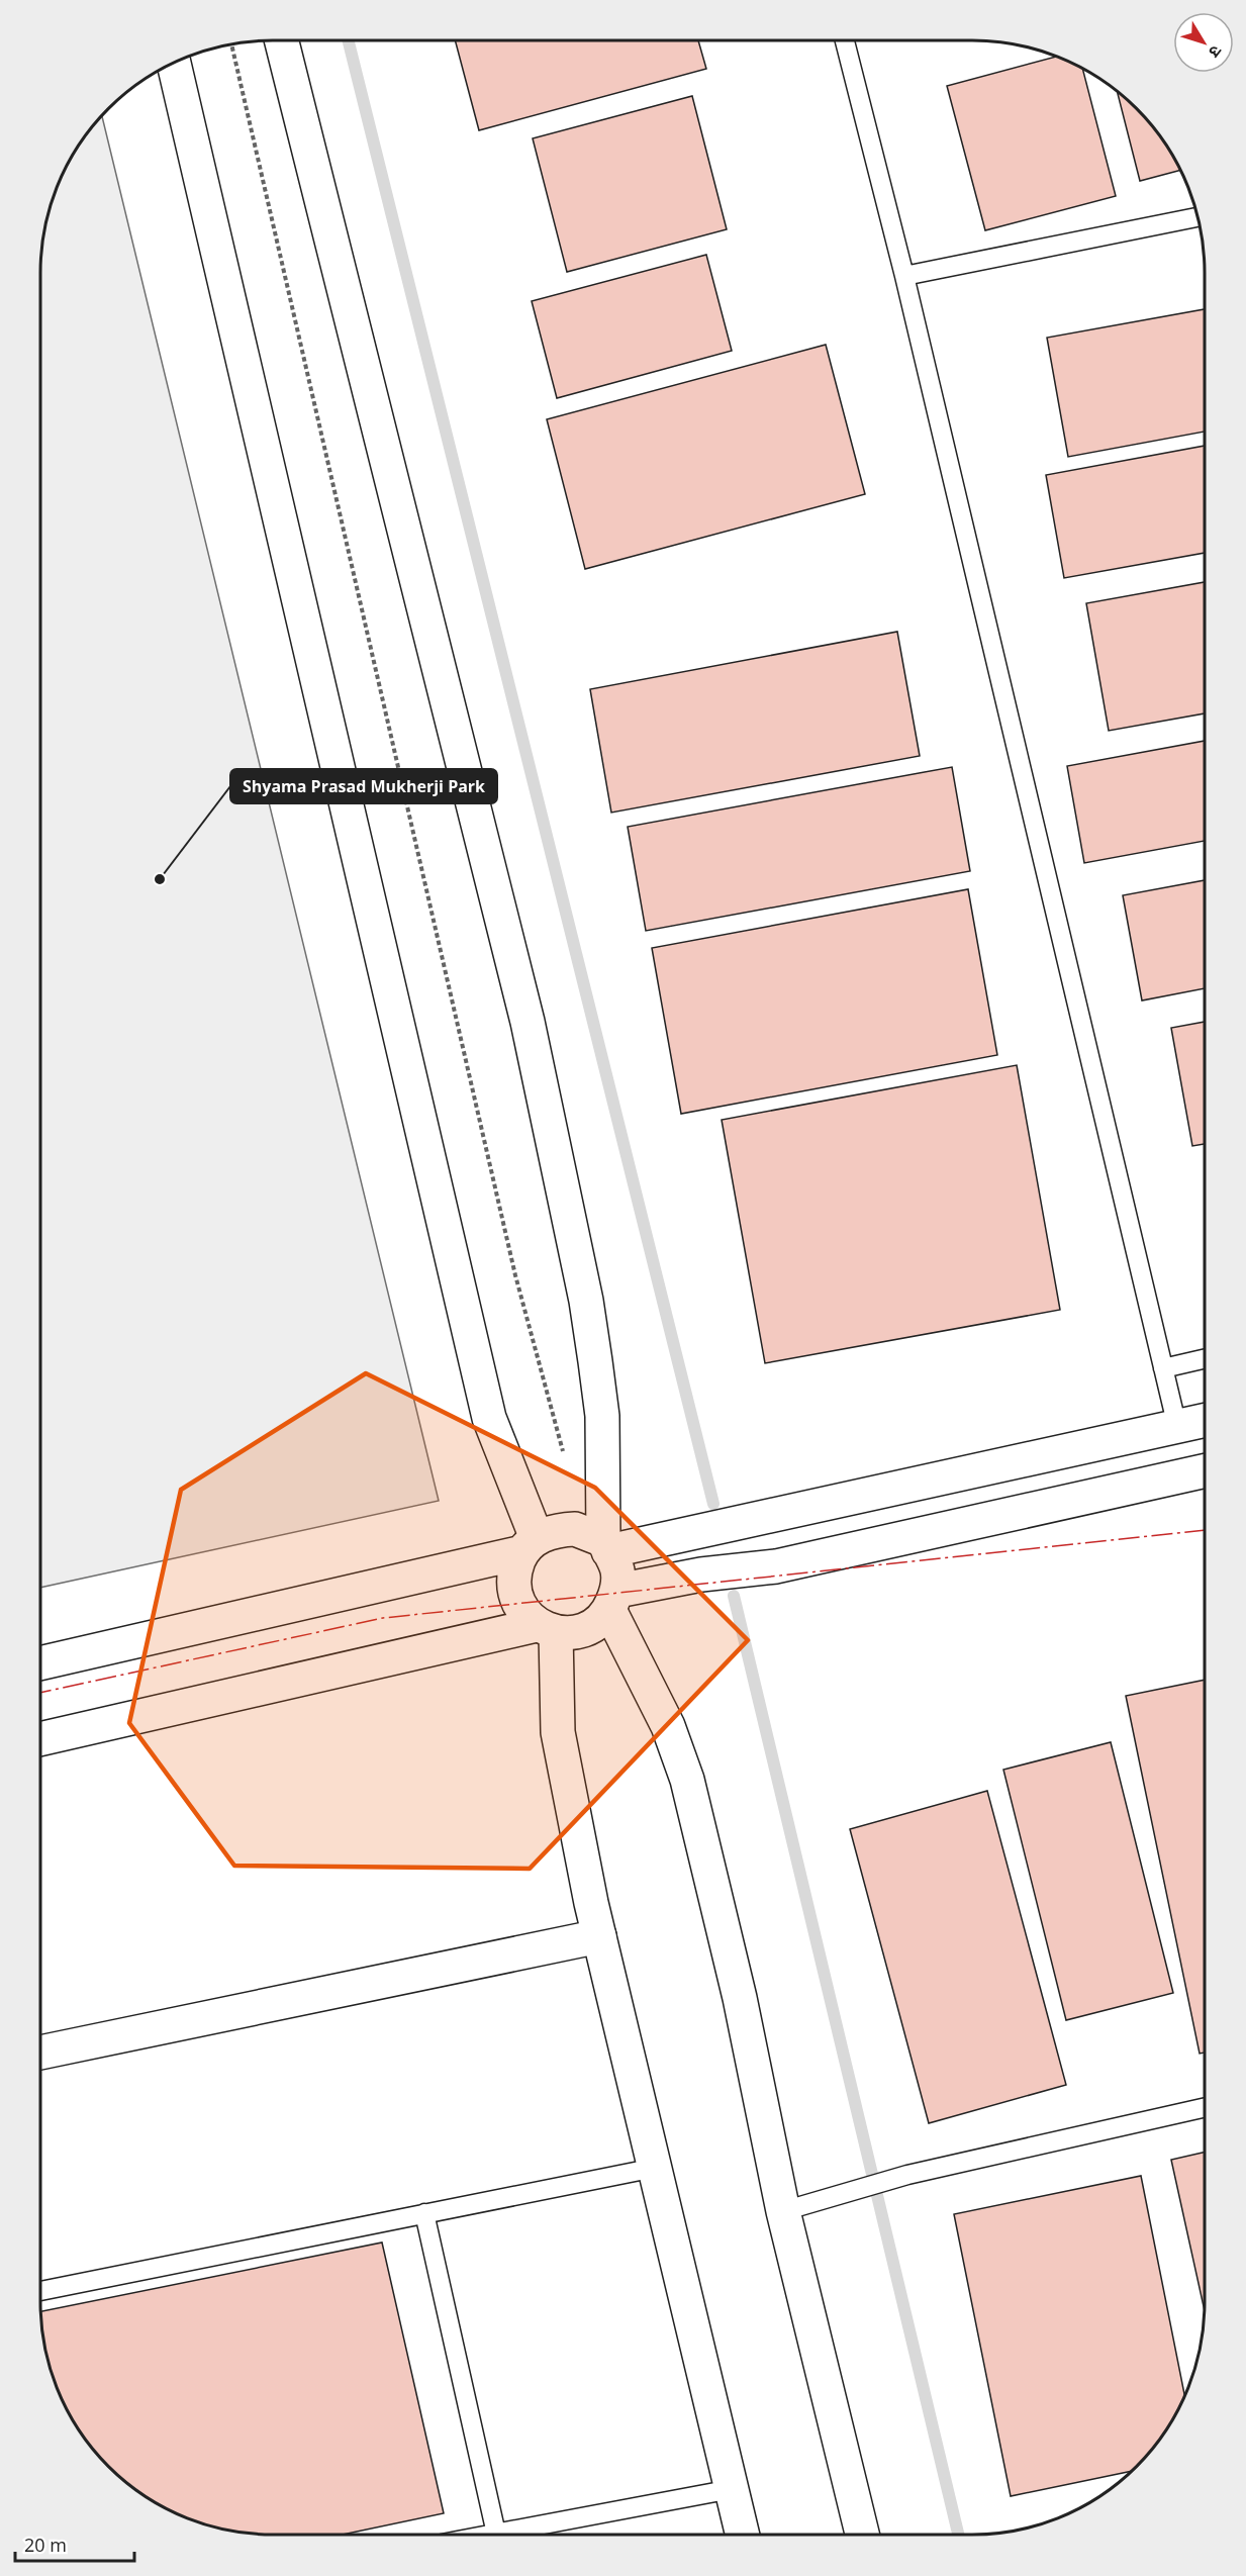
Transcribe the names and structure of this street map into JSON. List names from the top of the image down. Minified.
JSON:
{"places":["Shyama Prasad Mukherji Park"],"scale_bar":"20 m","north":"bottom right"}
